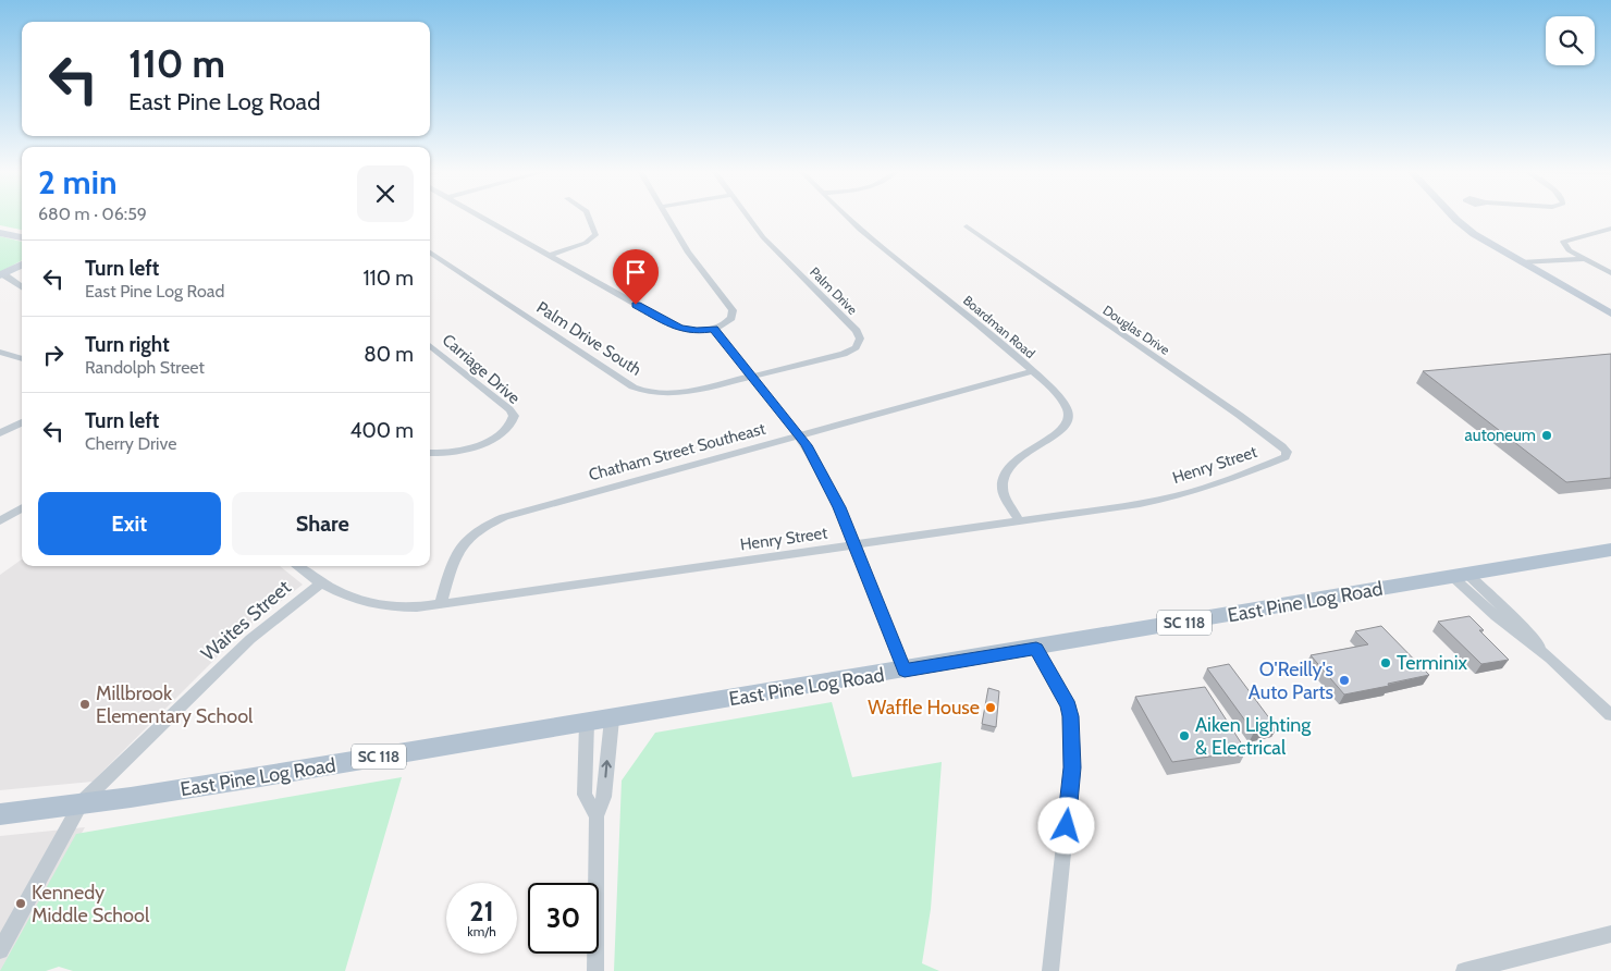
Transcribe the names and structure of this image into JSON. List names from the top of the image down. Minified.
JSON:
{"streets":{"main road":["East Pine Log Road","SC 118"],"street":["Palm Drive","Boardman Road","Douglas Drive","Palm Drive South","Carriage Drive","Chatham Street Southeast","Henry Street","Waites Street"]},"crossings":[["Palm Drive","Palm Drive South"],["Boardman Road","Chatham Street Southeast"],["Boardman Road","Henry Street"],["Douglas Drive","Henry Street"],["Chatham Street Southeast","Henry Street"],["Henry Street","Waites Street"],["East Pine Log Road","Waites Street"]],"places":["autoneum","Terminix","O'Reilly's Auto Parts","Millbrook Elementary School","Waffle House","Aiken Lighting & Electrical","Kennedy Middle School"],"page":{"turn":["110 m","East Pine Log Road"],"heading":["2 min","680 m · 06:59"],"list":[{"name":"Turn left","note":"East Pine Log Road","value":"110 m"},{"name":"Turn right","note":"Randolph Street","value":"80 m"},{"name":"Turn left","note":"Cherry Drive","value":"400 m"}],"buttons":["Exit","Share"],"speed":"21 km/h","limit":"30"}}
